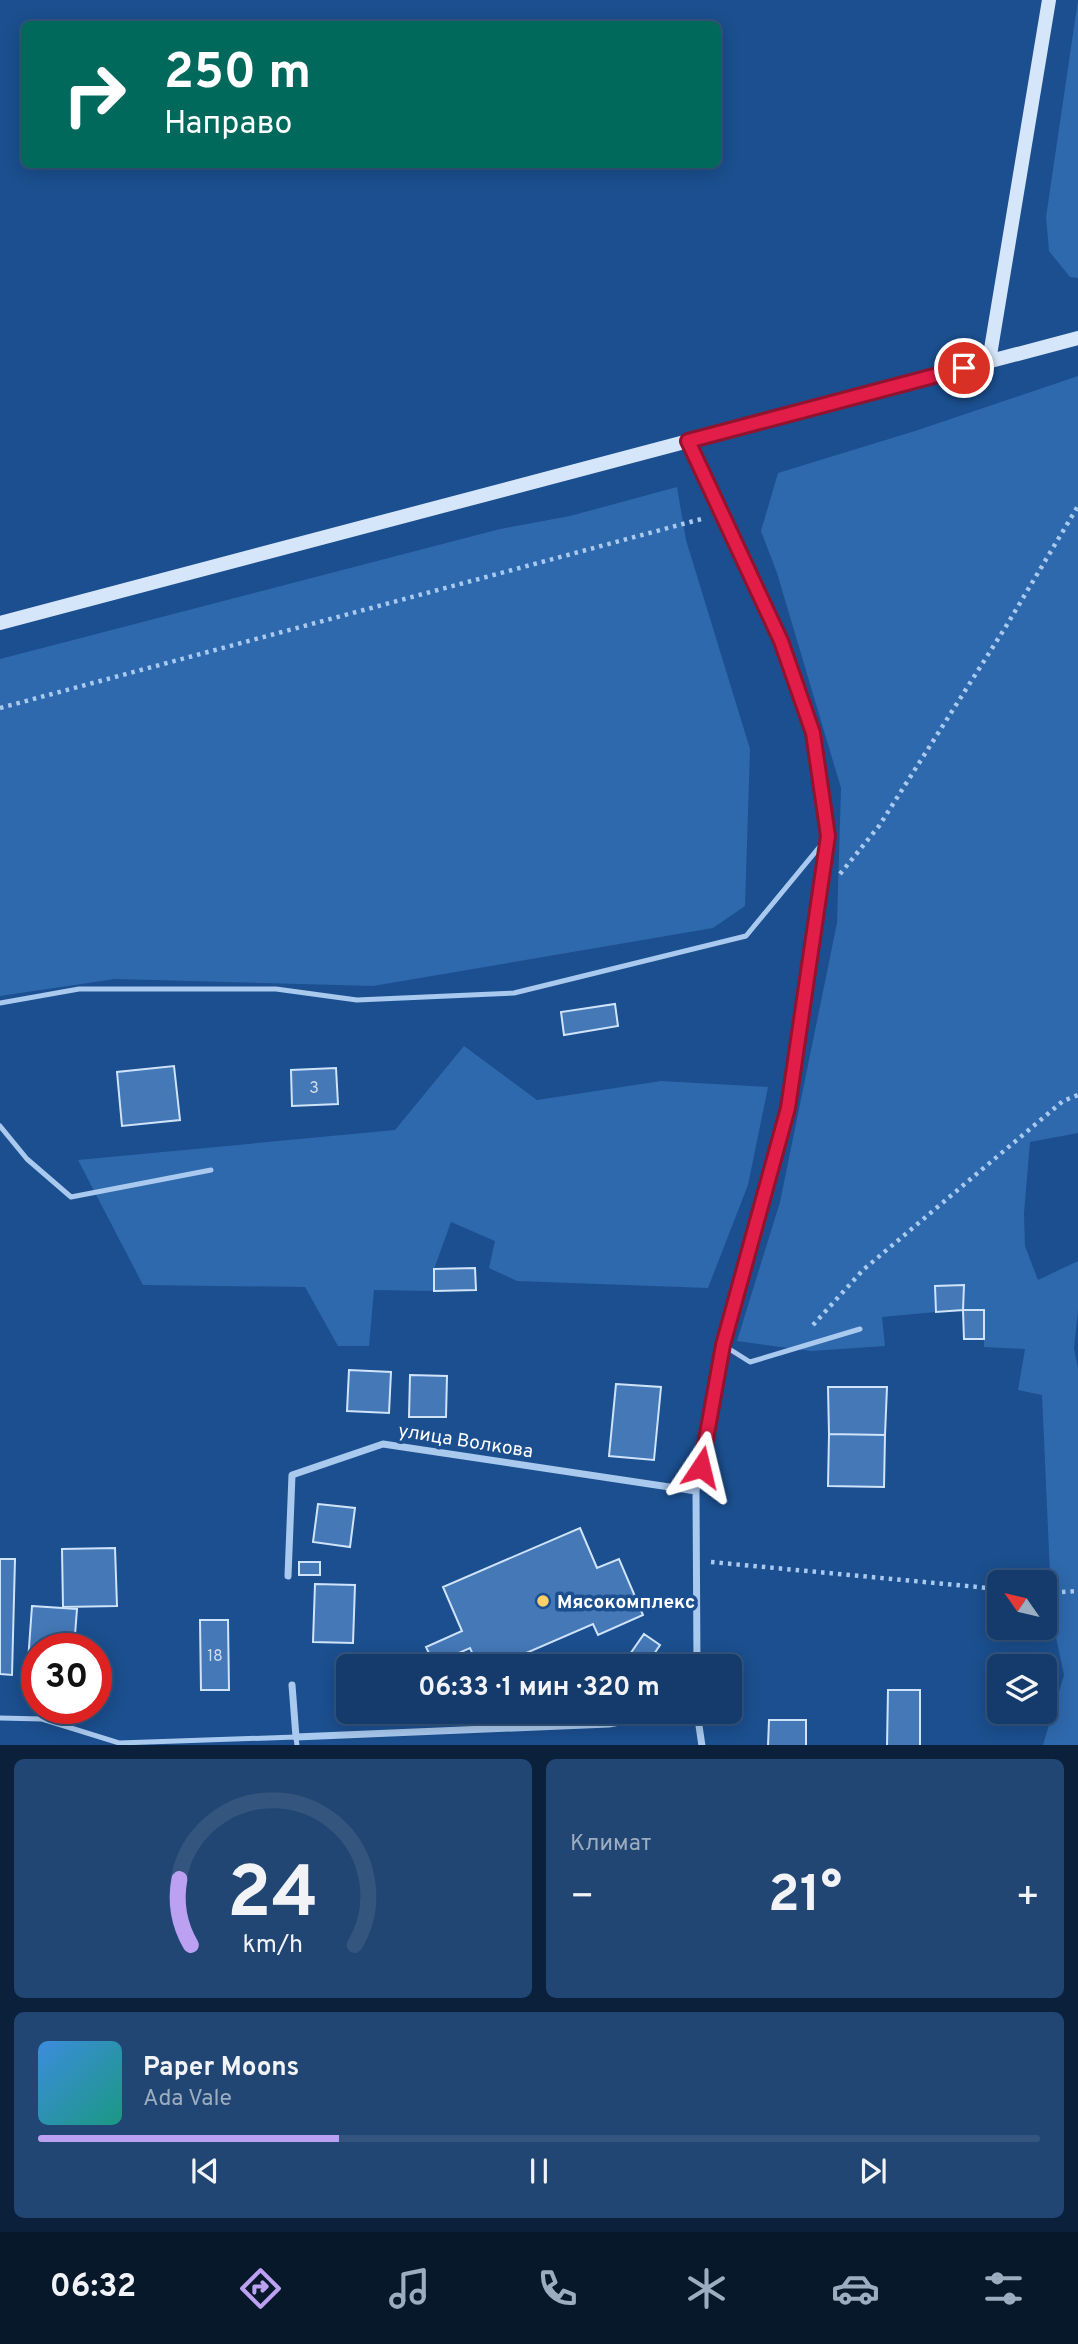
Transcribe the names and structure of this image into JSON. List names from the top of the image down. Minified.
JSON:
{"streets":{"street":["улица Волкова"]},"places":["Мясокомплекс"],"house_numbers":["3","18"],"north":"top left","page":{"turn":["250 m","Направо"],"limit":"30","trip":"06:33 · 1 мин · 320 m","tile":"Климат","heat":["−","21°","+"],"song":["Paper Moons","Ada Vale"],"tabs":"06:32","gauge":["24","km/h"]}}
